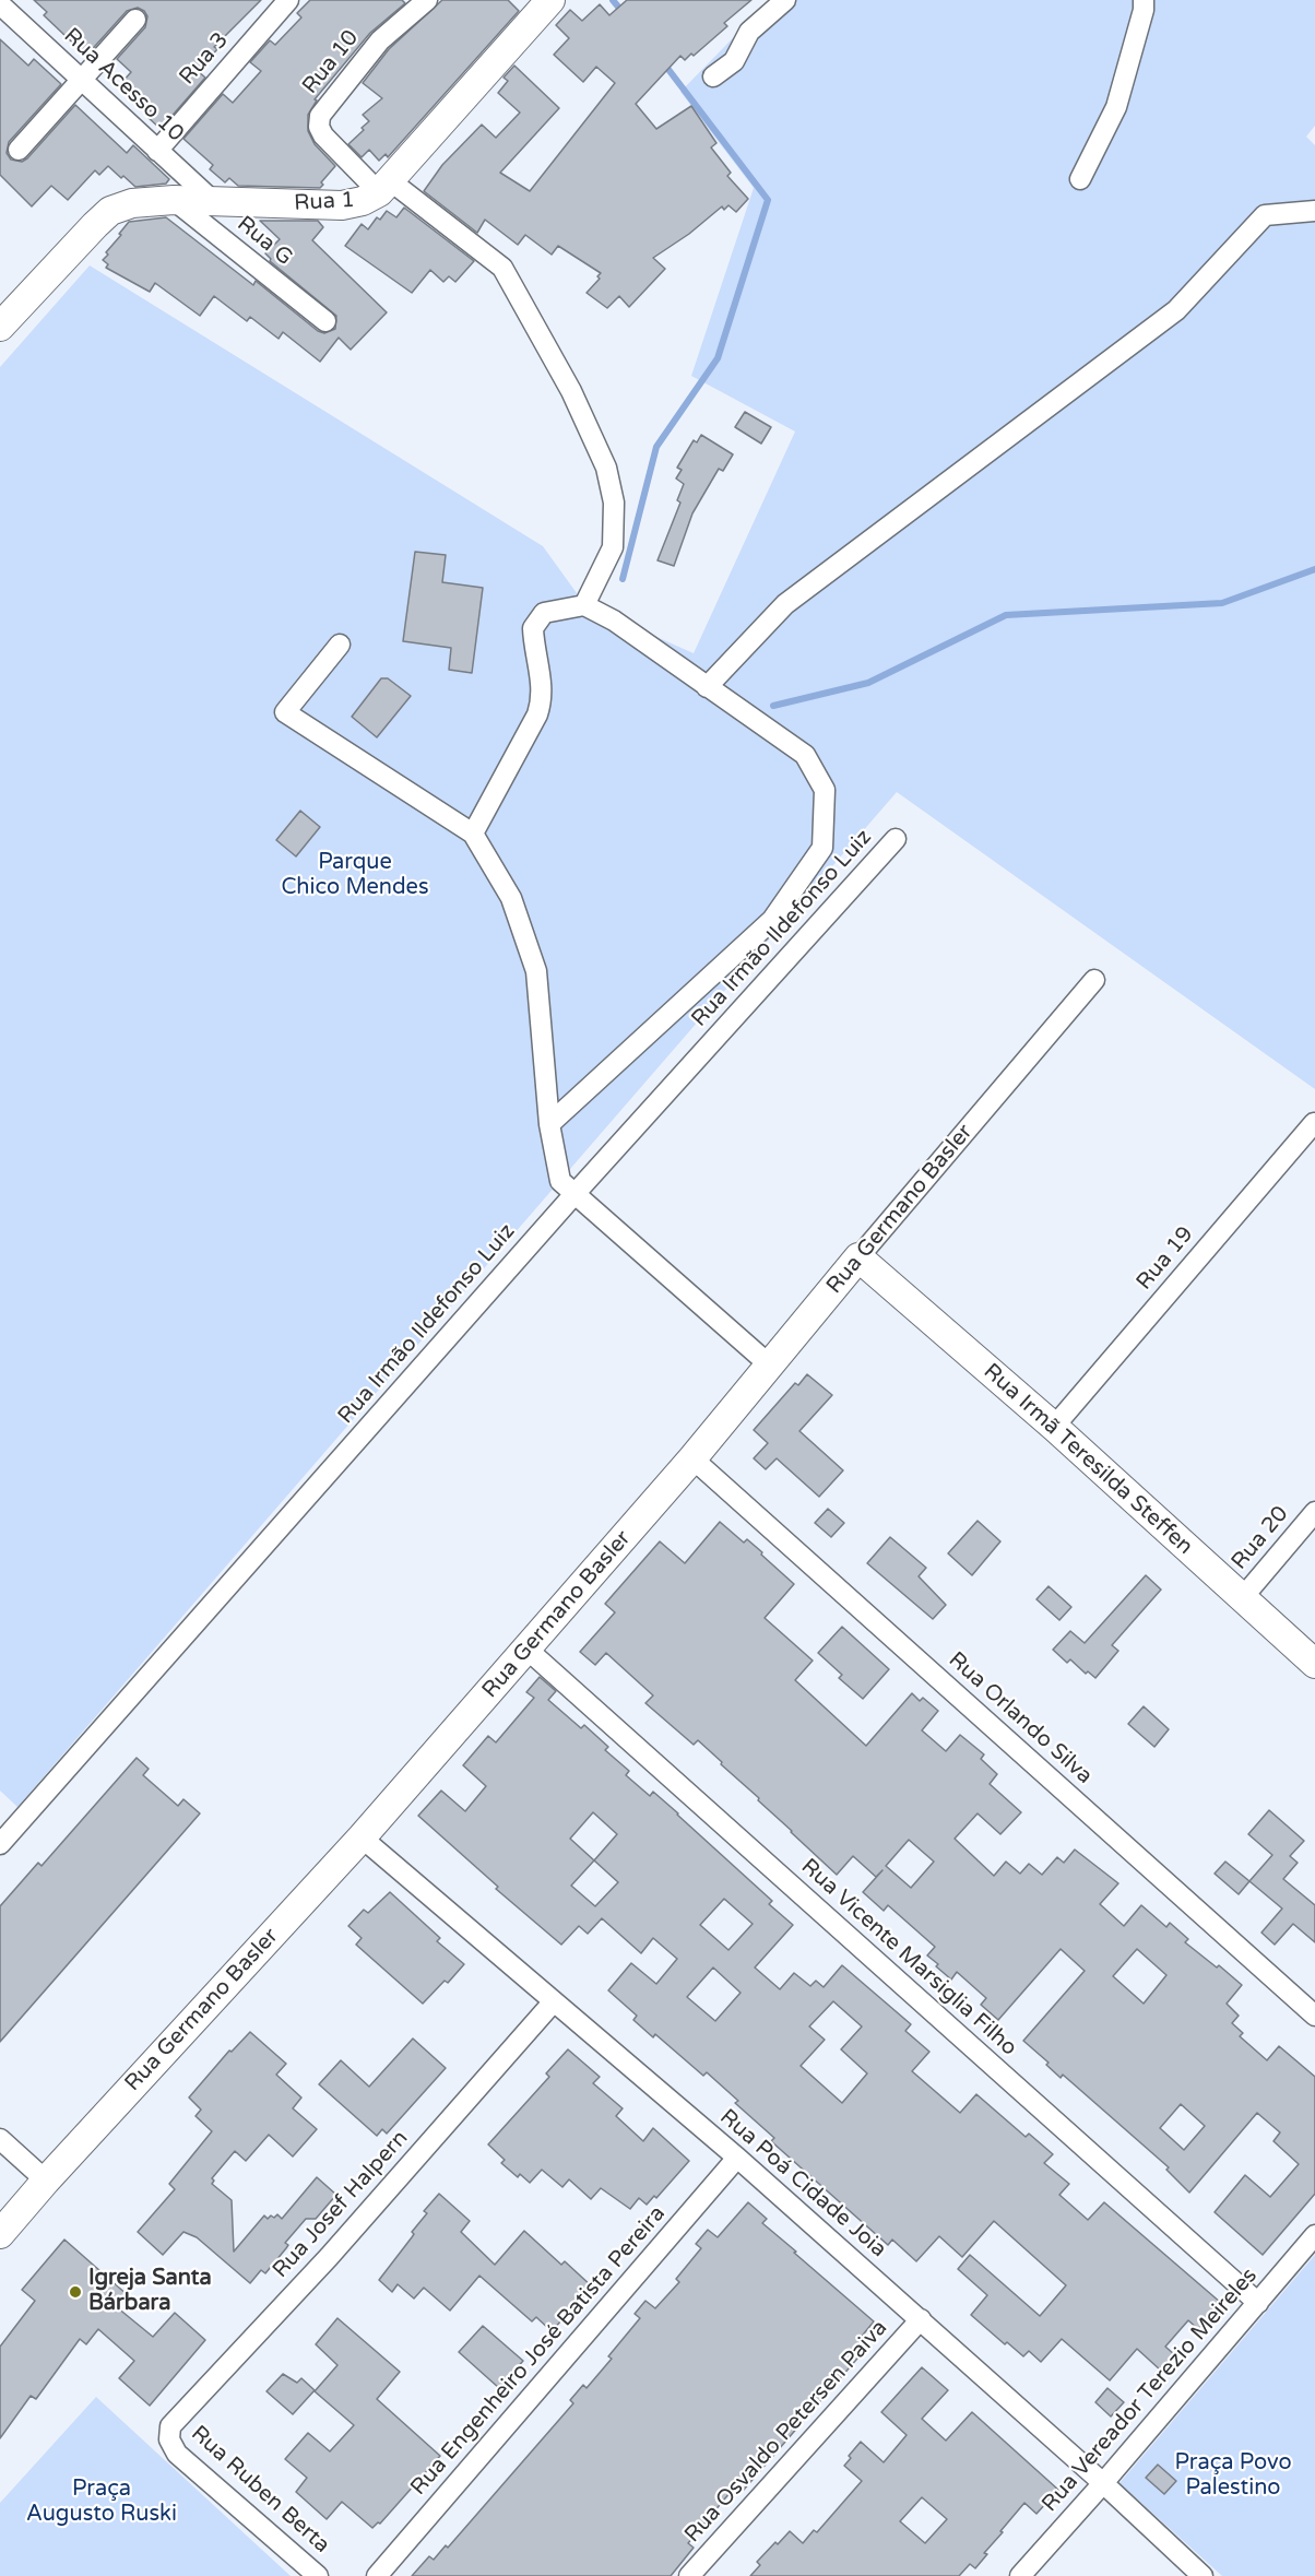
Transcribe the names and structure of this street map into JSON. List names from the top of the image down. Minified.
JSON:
{"streets":{"street":["Rua 3","Rua 10","Rua Acesso 10","Rua 1","Rua G","Rua Irmão Ildefonso Luiz","Rua Germano Basler","Rua 19","Rua Irmã Teresilda Steffen","Rua 20","Rua Orlando Silva","Rua Vicente Marsiglia Filho","Rua Poá Cidade Joia","Rua Josef Halpern","Rua Engenheiro José Batista Pereira","Rua Vereador Terezio Meireles","Rua Osvaldo Petersen Paiva","Rua Ruben Berta"]},"crossings":[["Rua 3","Rua Acesso 10"],["Rua 10","Rua 1"],["Rua Acesso 10","Rua 1"],["Rua 1","Rua G"],["Rua Germano Basler","Rua Irmã Teresilda Steffen"],["Rua Germano Basler","Rua Orlando Silva"],["Rua Germano Basler","Rua Vicente Marsiglia Filho"],["Rua Germano Basler","Rua Poá Cidade Joia"],["Rua 19","Rua Irmã Teresilda Steffen"],["Rua Irmã Teresilda Steffen","Rua 20"],["Rua Vicente Marsiglia Filho","Rua Vereador Terezio Meireles"],["Rua Poá Cidade Joia","Rua Josef Halpern"],["Rua Poá Cidade Joia","Rua Engenheiro José Batista Pereira"],["Rua Poá Cidade Joia","Rua Vereador Terezio Meireles"],["Rua Poá Cidade Joia","Rua Osvaldo Petersen Paiva"],["Rua Josef Halpern","Rua Ruben Berta"]],"parks":["Parque Chico Mendes","Praça Povo Palestino","Praça Augusto Ruski"],"places":["Igreja Santa Bárbara"]}
